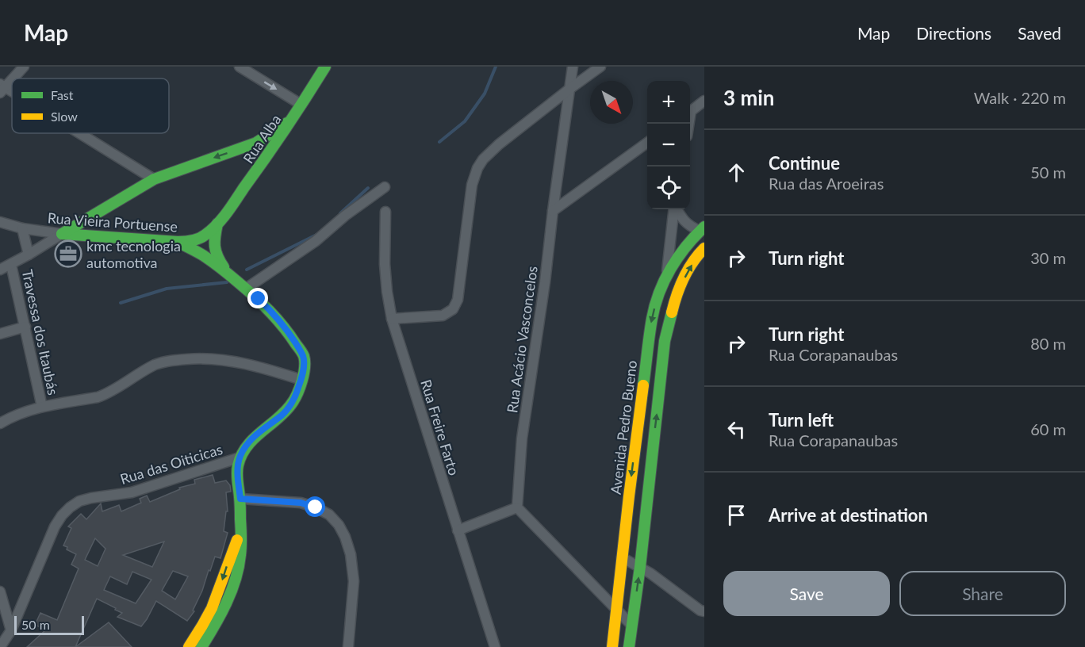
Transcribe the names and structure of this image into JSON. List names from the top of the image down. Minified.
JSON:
{"streets":{"street":["Rua Alba","Rua Vieira Portuense","Travessa dos Itaubás","Rua Acácio Vasconcelos","Rua Freire Farto","Avenida Pedro Bueno","Rua das Oiticicas"]},"crossings":[["Rua Alba","Rua Vieira Portuense"]],"places":{"office":["kmc tecnologia automotiva"]},"legend":["Fast","Slow"],"scale_bar":"50 m","north":"bottom right","page":{"header":"Map","nav":["Map","Directions","Saved"],"heading":["3 min","Walk · 220 m"],"map_buttons":["+","−"],"list":[["Continue","Rua das Aroeiras","50 m"],["Turn right","30 m"],["Turn right","Rua Corapanaubas","80 m"],["Turn left","Rua Corapanaubas","60 m"],"Arrive at destination"],"buttons":["Save","Share"],"scale":"50 m"}}
